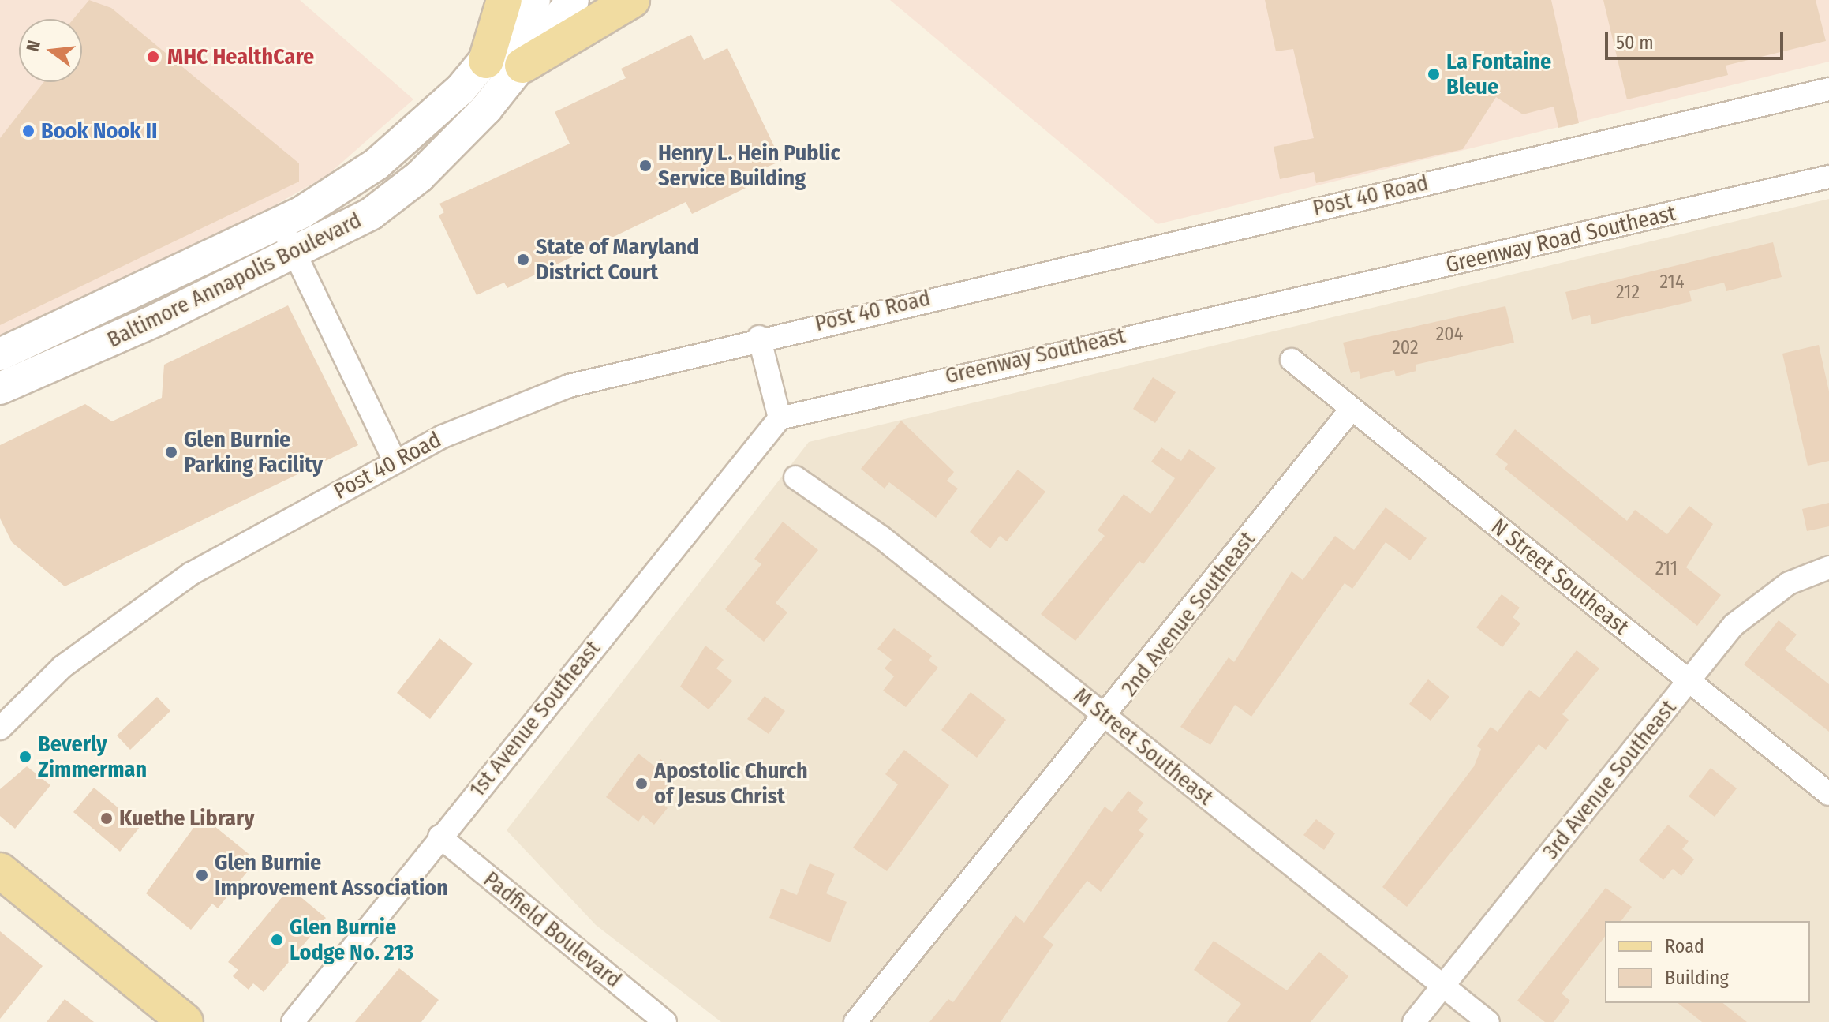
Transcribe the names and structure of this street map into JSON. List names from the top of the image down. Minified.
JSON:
{"streets":{"main road":["Baltimore Annapolis Boulevard"],"street":["Post 40 Road","Greenway Road Southeast","Greenway Southeast","N Street Southeast","2nd Avenue Southeast","1st Avenue Southeast","M Street Southeast","3rd Avenue Southeast","Padfield Boulevard"]},"crossings":[["Greenway Road Southeast","Greenway Southeast"],["Greenway Southeast","1st Avenue Southeast"],["N Street Southeast","2nd Avenue Southeast"],["N Street Southeast","3rd Avenue Southeast"],["2nd Avenue Southeast","M Street Southeast"],["1st Avenue Southeast","Padfield Boulevard"],["M Street Southeast","3rd Avenue Southeast"]],"places":["MHC HealthCare","La Fontaine Bleue","Book Nook II","Henry L. Hein Public Service Building","State of Maryland District Court","Glen Burnie Parking Facility","Beverly Zimmerman","Apostolic Church of Jesus Christ","Kuethe Library","Glen Burnie Improvement Association","Glen Burnie Lodge No. 213"],"house_numbers":["214","212","204","202","211"],"legend":["Road","Building"],"scale_bar":"50 m","north":"left"}
